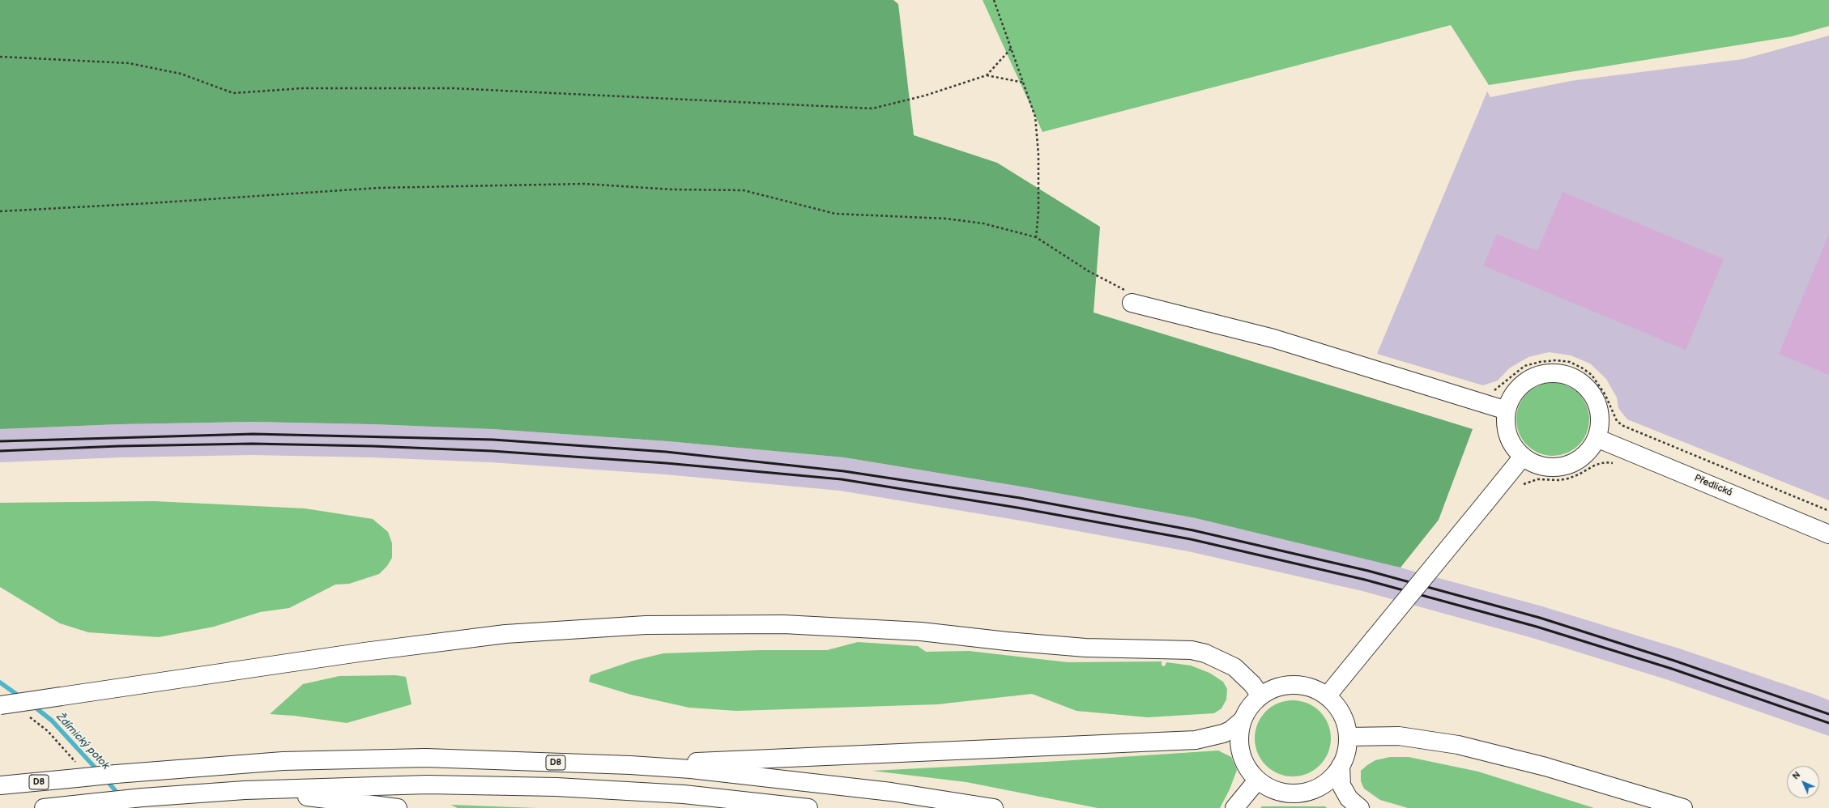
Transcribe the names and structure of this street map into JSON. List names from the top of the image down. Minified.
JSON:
{"streets":{"main road":["Předlická","D8"]},"water":["Ždírnický potok"],"north":"top left"}
